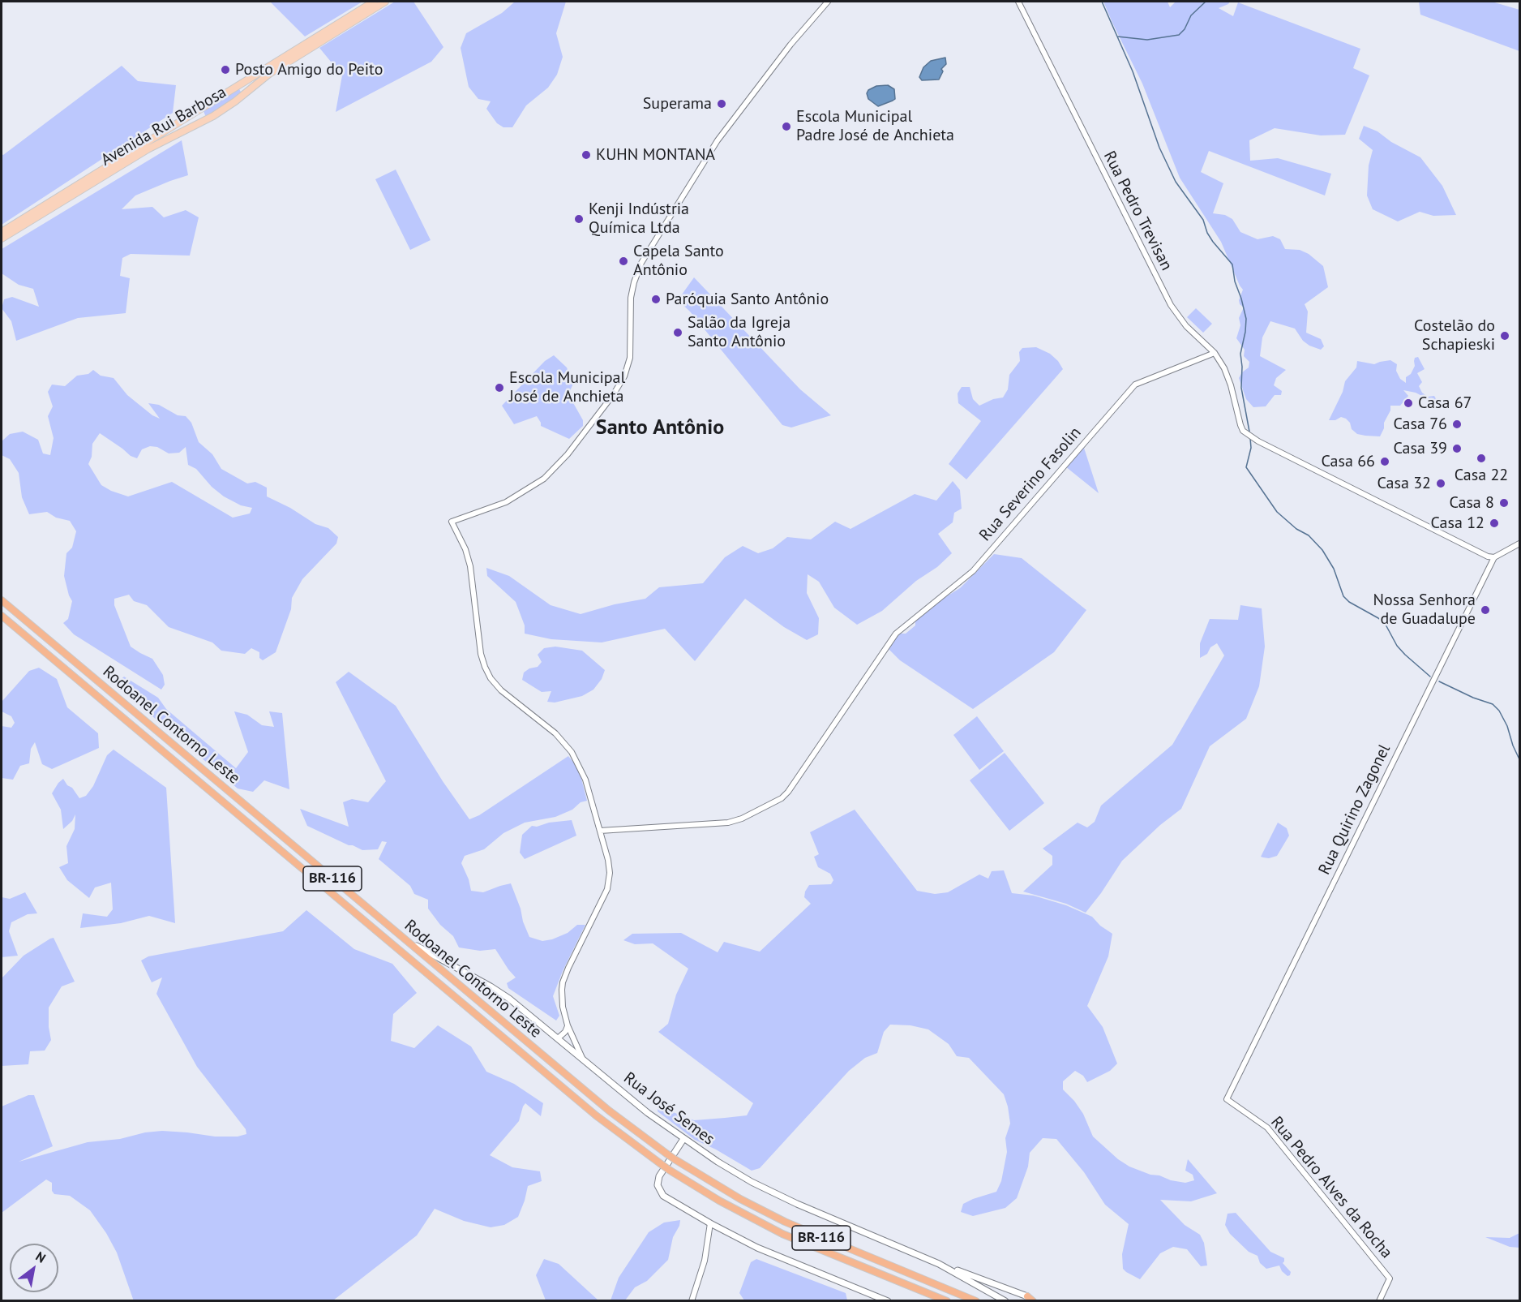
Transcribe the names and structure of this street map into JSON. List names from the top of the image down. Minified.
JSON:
{"streets":{"highway":["Rodoanel Contorno Leste","BR-116"],"main road":["Avenida Rui Barbosa","Rua José Semes"],"street":["Rua Pedro Trevisan","Rua Severino Fasolin","Rua Quirino Zagonel","Rua Pedro Alves da Rocha"]},"crossings":[["Rua Pedro Trevisan","Rua Severino Fasolin"],["Rua Pedro Trevisan","Rua Quirino Zagonel"],["Rodoanel Contorno Leste","Rua José Semes"],["Rua Quirino Zagonel","Rua Pedro Alves da Rocha"]],"districts":["Santo Antônio"],"places":["Posto Amigo do Peito","Superama","Escola Municipal Padre José de Anchieta","KUHN MONTANA","Kenji Indústria Química Ltda","Capela Santo Antônio","Paróquia Santo Antônio","Salão da Igreja Santo Antônio","Costelão do Schapieski","Escola Municipal José de Anchieta","Casa 67","Casa 76","Casa 39","Casa 22","Casa 66","Casa 32","Casa 8","Casa 12","Nossa Senhora de Guadalupe"],"north":"top right"}
